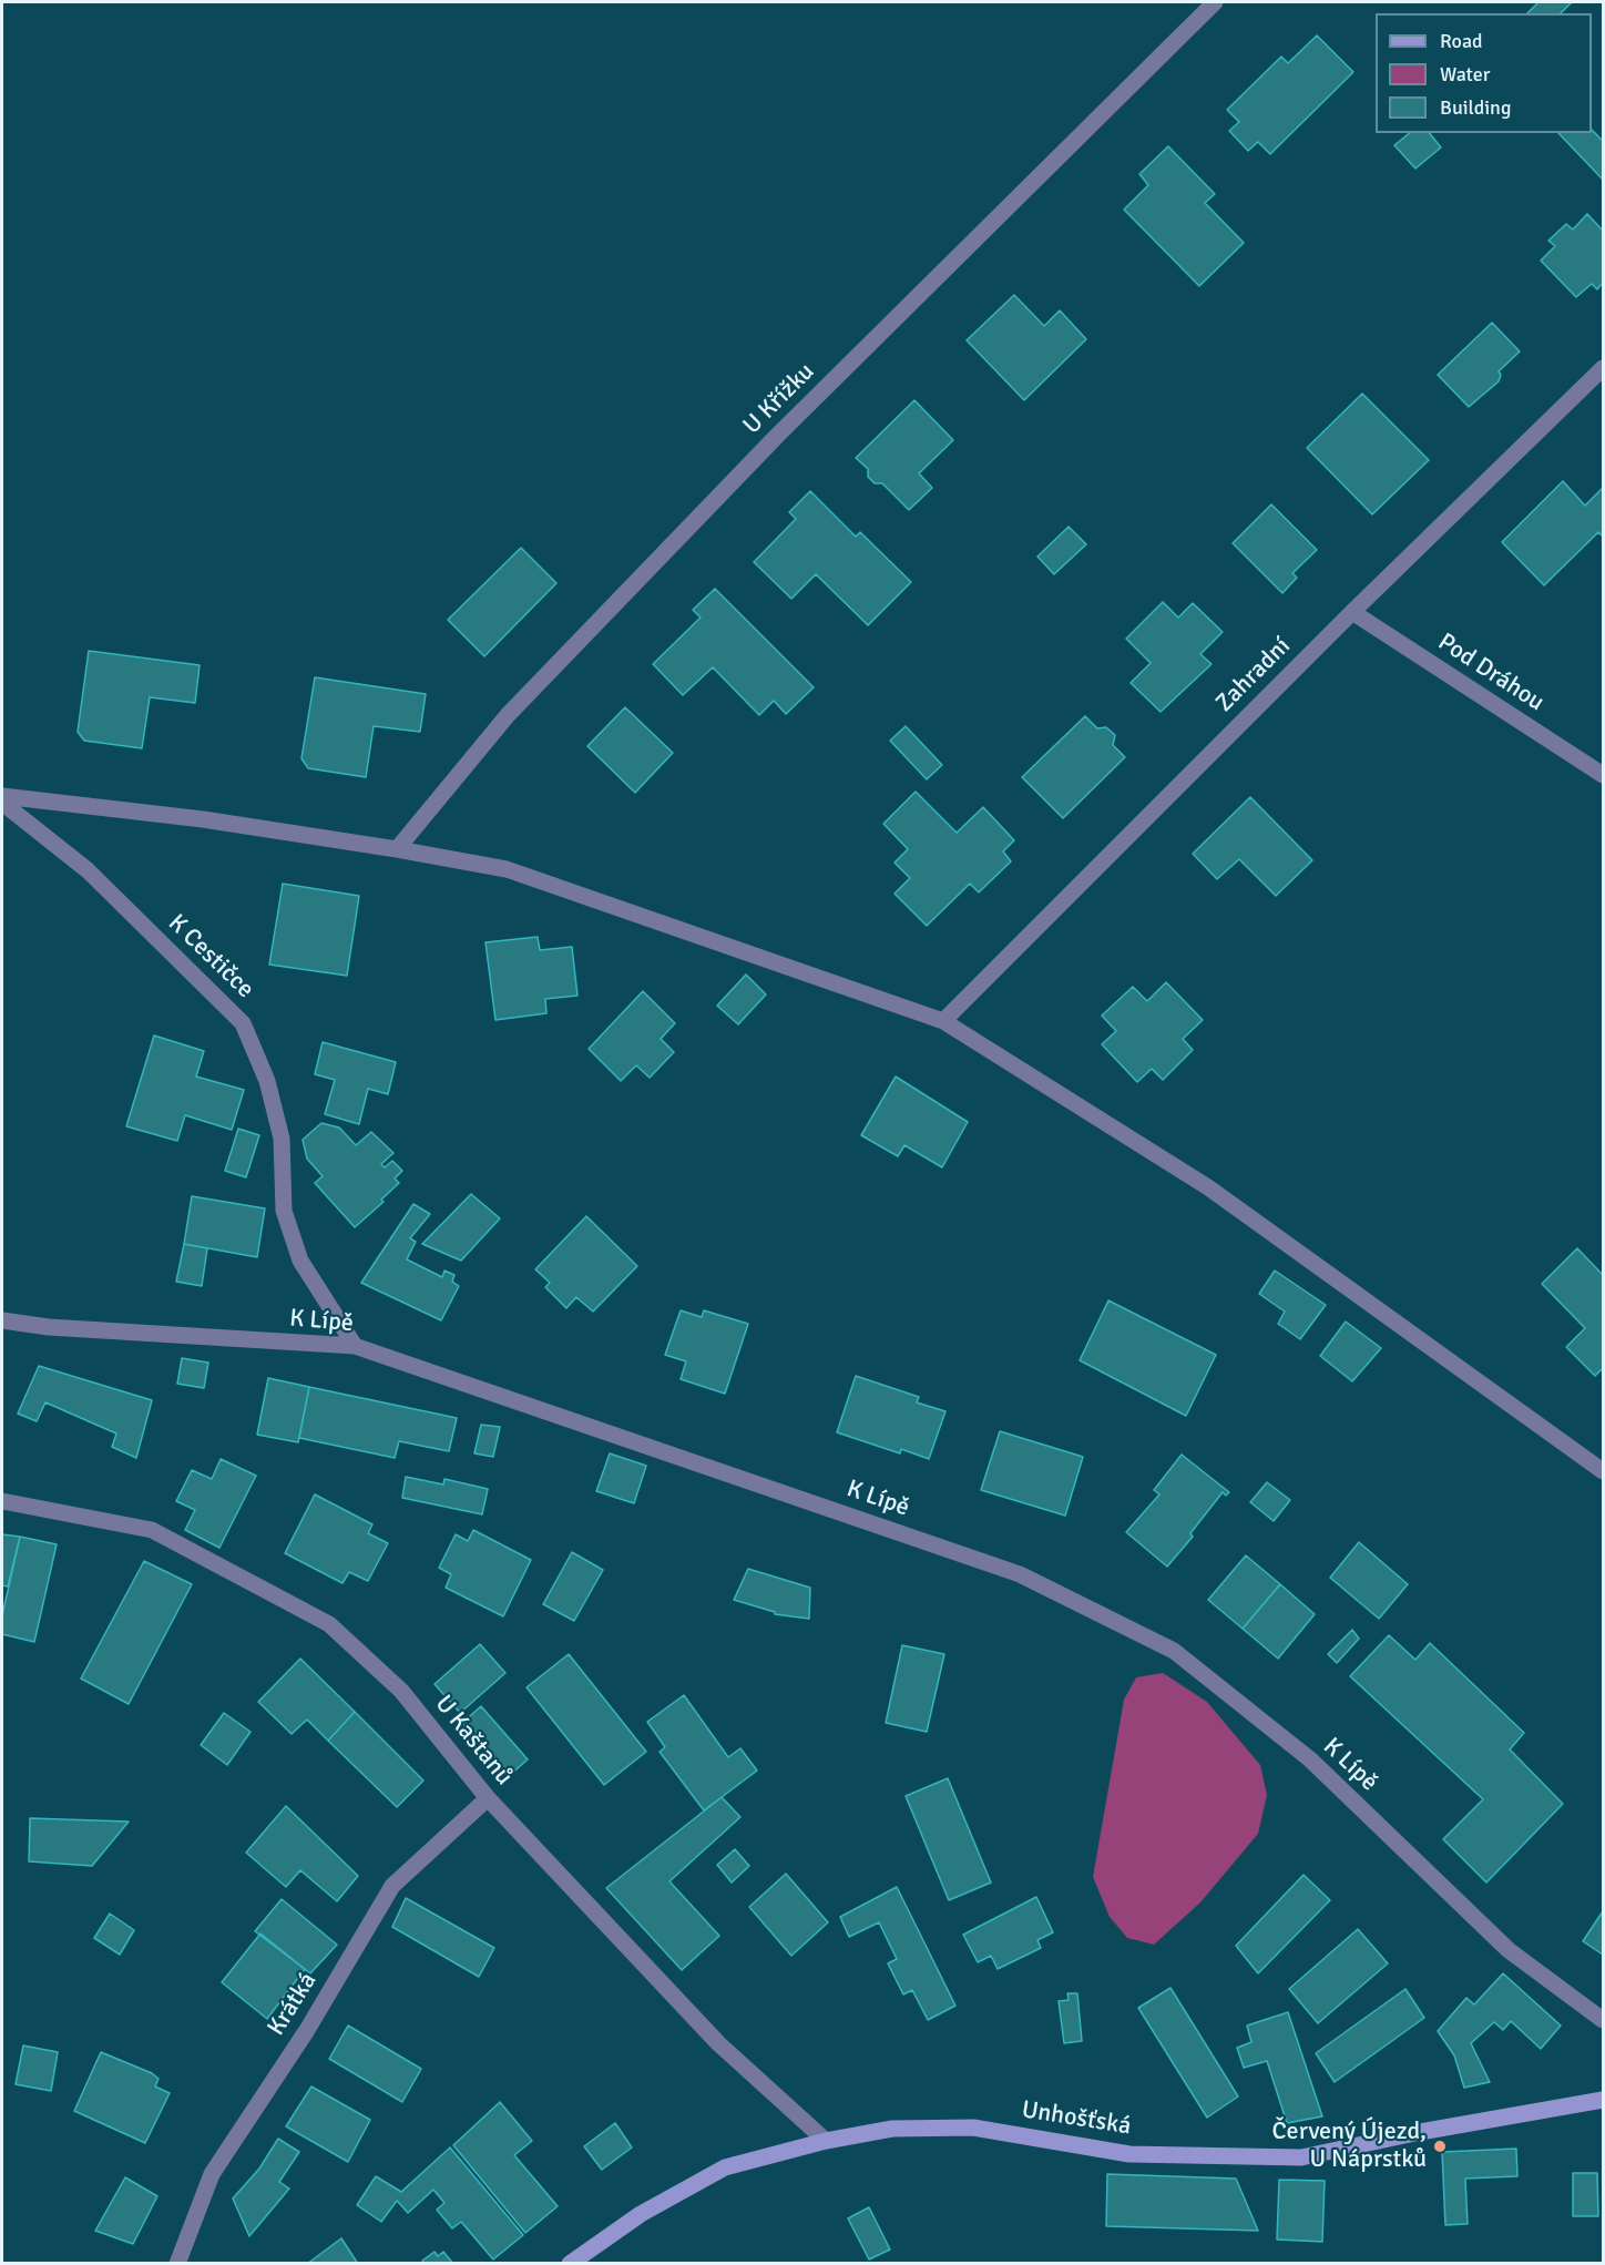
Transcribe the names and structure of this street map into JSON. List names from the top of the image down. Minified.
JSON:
{"streets":{"main road":["Unhošťská"],"street":["U Křížku","Pod Dráhou","Zahradní","K Cestičce","K Lípě","U Kaštanů","Krátká"]},"crossings":[["Pod Dráhou","Zahradní"],["K Cestičce","K Lípě"],["U Kaštanů","Krátká"],["U Kaštanů","Unhošťská"]],"places":["Červený Újezd, U Náprstků"],"legend":["Road","Water","Building"]}
